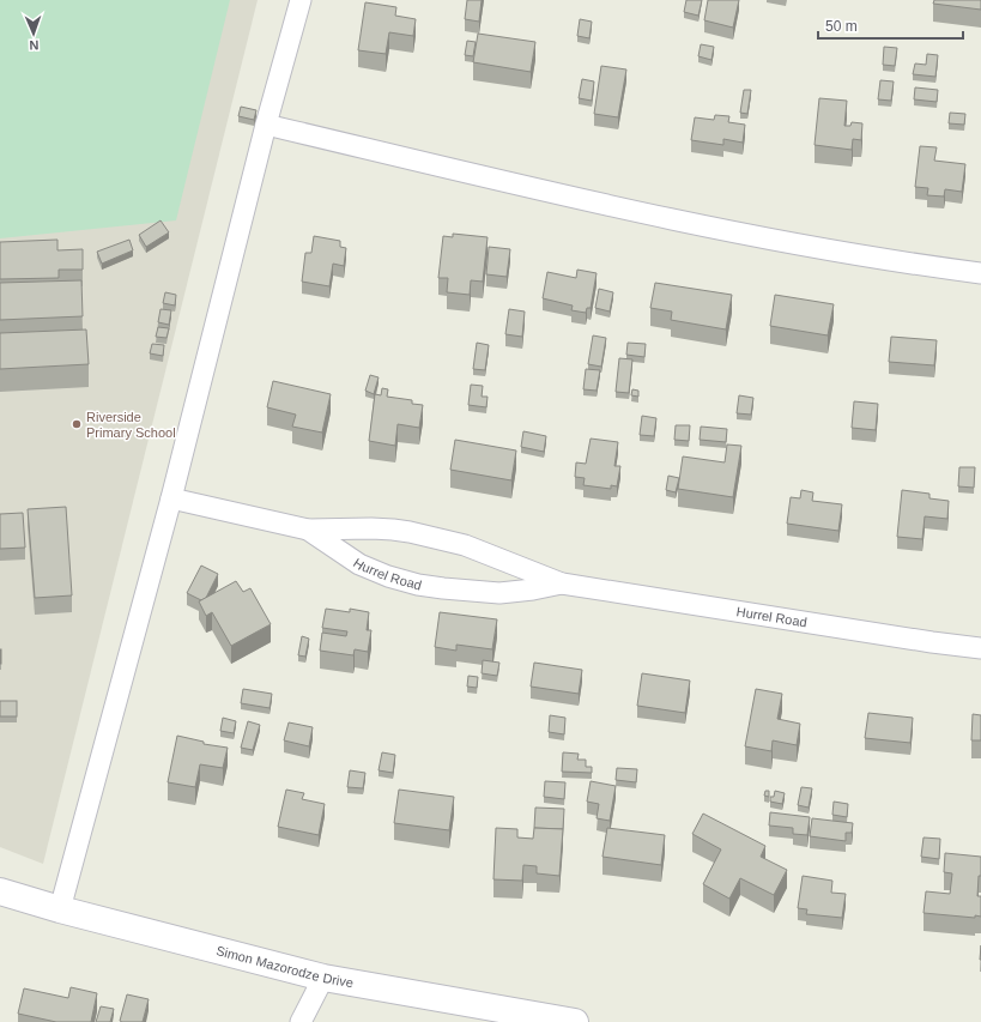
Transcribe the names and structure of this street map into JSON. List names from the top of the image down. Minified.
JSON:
{"streets":{"street":["Hurrel Road","Simon Mazorodze Drive"]},"places":["Riverside Primary School"],"scale_bar":"50 m","north":"bottom"}
